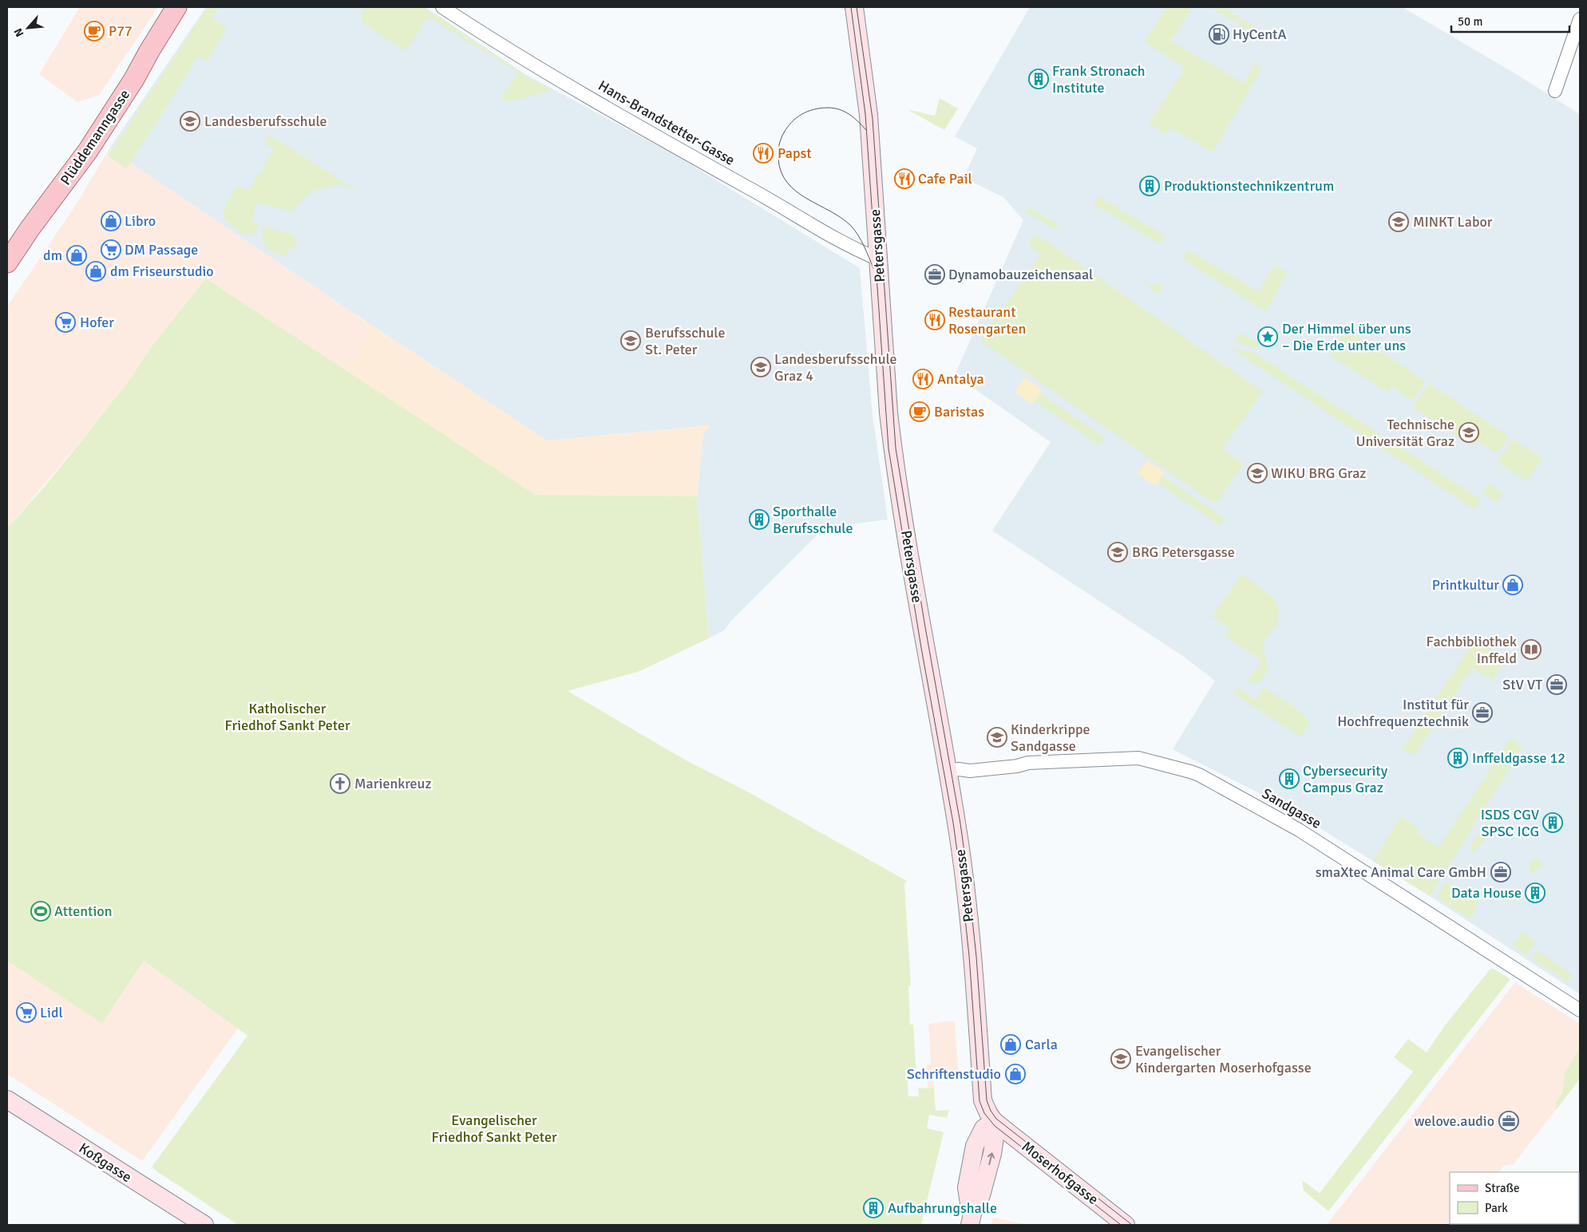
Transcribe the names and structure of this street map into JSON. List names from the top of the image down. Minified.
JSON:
{"streets":{"main road":["Plüddemanngasse","Petersgasse","Koßgasse","Moserhofgasse"],"street":["Hans-Brandstetter-Gasse","Sandgasse"]},"crossings":[["Hans-Brandstetter-Gasse","Petersgasse"],["Petersgasse","Sandgasse"],["Petersgasse","Moserhofgasse"]],"parks":["Katholischer Friedhof Sankt Peter","Evangelischer Friedhof Sankt Peter"],"places":{"cafe":["P77","Baristas"],"fuel station":["HyCentA"],"building":["Frank Stronach Institute","Produktionstechnikzentrum","Sporthalle Berufsschule","Inffeldgasse 12","Cybersecurity Campus Graz","ISDS CGV SPSC ICG","Data House","Aufbahrungshalle"],"school or university":["Landesberufsschule","MINKT Labor","Berufsschule St. Peter","Landesberufsschule Graz 4","Technische Universität Graz","WIKU BRG Graz","BRG Petersgasse","Kinderkrippe Sandgasse","Evangelischer Kindergarten Moserhofgasse"],"restaurant":["Papst","Cafe Pail","Restaurant Rosengarten","Antalya"],"shop":["Libro","dm","dm Friseurstudio","Printkultur","Carla","Schriftenstudio"],"supermarket":["DM Passage","Hofer","Lidl"],"office":["Dynamobauzeichensaal","StV VT","Institut für Hochfrequenztechnik","smaXtec Animal Care GmbH","welove.audio"],"place":["Der Himmel über uns – Die Erde unter uns"],"library":["Fachbibliothek Inffeld"],"church":["Marienkreuz"],"sports":["Attention"]},"legend":["Straße","Park"],"scale_bar":"50 m","north":"bottom left"}
